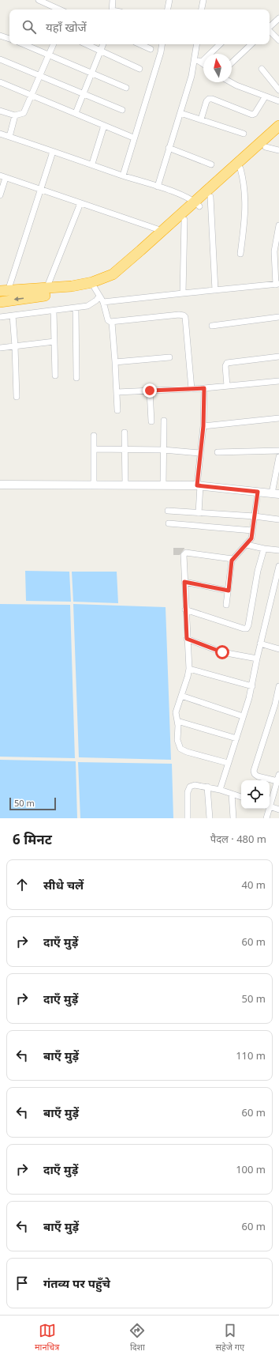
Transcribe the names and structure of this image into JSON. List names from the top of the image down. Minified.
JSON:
{"scale_bar":"50 m","north":"top","page":{"search":"यहाँ खोजें","scale":"50 m","heading":["6 मिनट","पैदल · 480 m"],"list":[["सीधे चलें","40 m"],["दाएँ मुड़ें","60 m"],["दाएँ मुड़ें","50 m"],["बाएँ मुड़ें","110 m"],["बाएँ मुड़ें","60 m"],["दाएँ मुड़ें","100 m"],["बाएँ मुड़ें","60 m"],"गंतव्य पर पहुँचे"],"nav":["मानचित्र","दिशा","सहेजे गए"]}}
